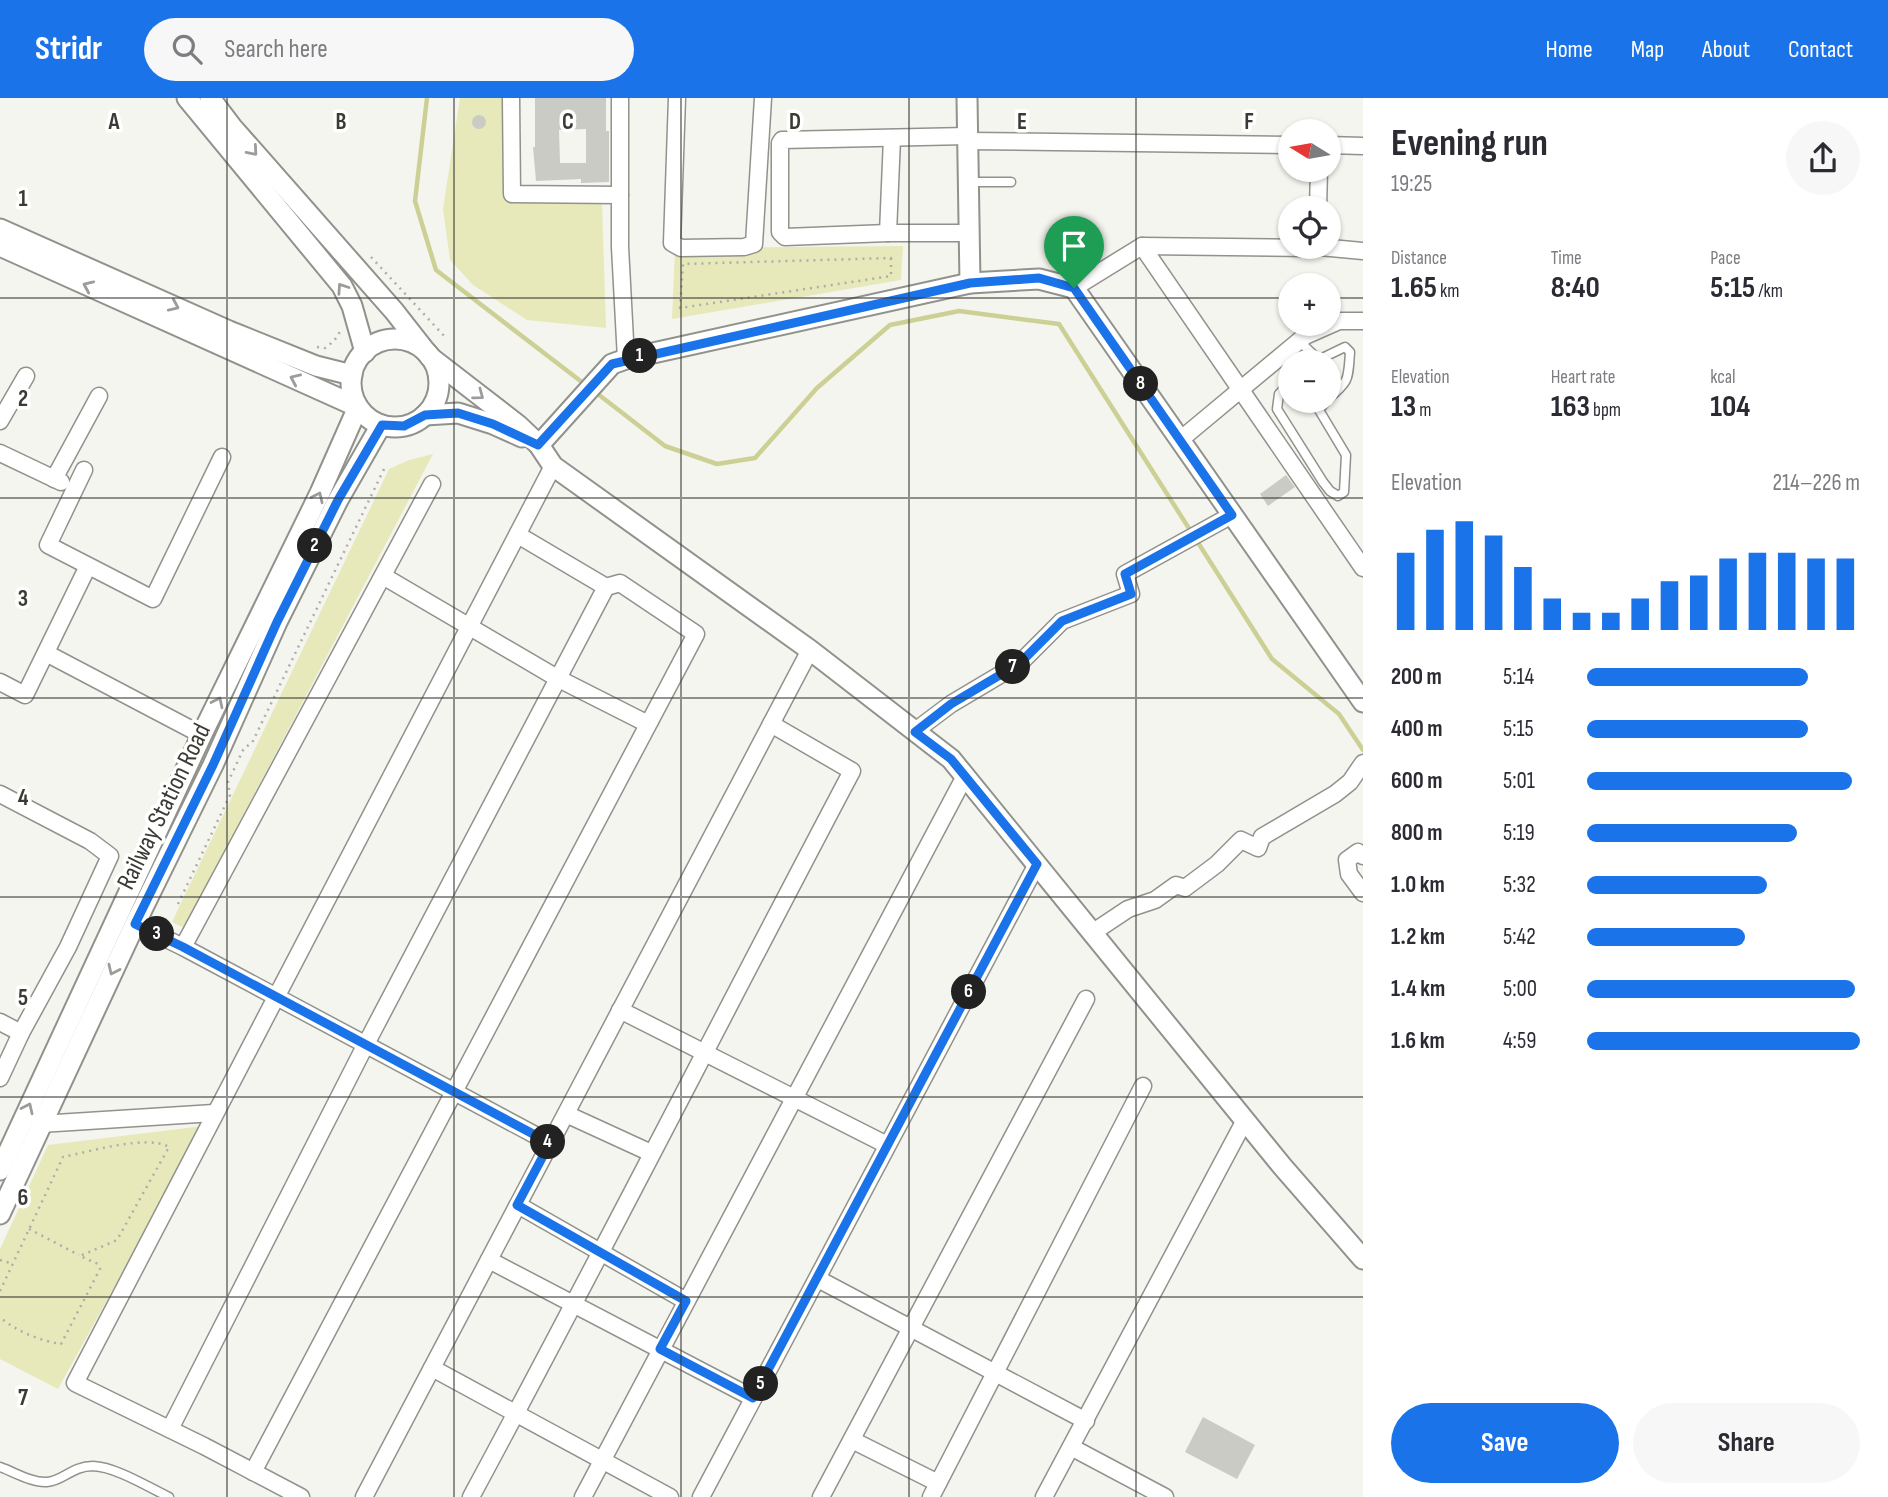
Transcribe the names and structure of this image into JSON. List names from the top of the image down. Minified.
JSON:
{"streets":{"street":["Railway Station Road"]},"north":"left","page":{"header":"Stridr","search":"Search here","nav":["Home","Map","About","Contact"],"heading":["Evening run","19:25"],"map_buttons":["+","−"],"stats":[["Distance","1.65 km"],["Time","8:40"],["Pace","5:15 /km"],["Elevation","13 m"],["Heart rate","163 bpm"],["kcal","104"]],"pins":["1","8","2","7","3","6","4","5"],"chart":["Elevation","214–226 m"],"list":[{"name":"200 m","note":"5:14"},{"name":"400 m","note":"5:15"},{"name":"600 m","note":"5:01"},{"name":"800 m","note":"5:19"},{"name":"1.0 km","note":"5:32"},{"name":"1.2 km","note":"5:42"},{"name":"1.4 km","note":"5:00"},{"name":"1.6 km","note":"4:59"}],"buttons":["Save","Share"]},"grid":{"columns":["A","B","C","D","E","F"],"rows":["1","2","3","4","5","6","7"]}}
